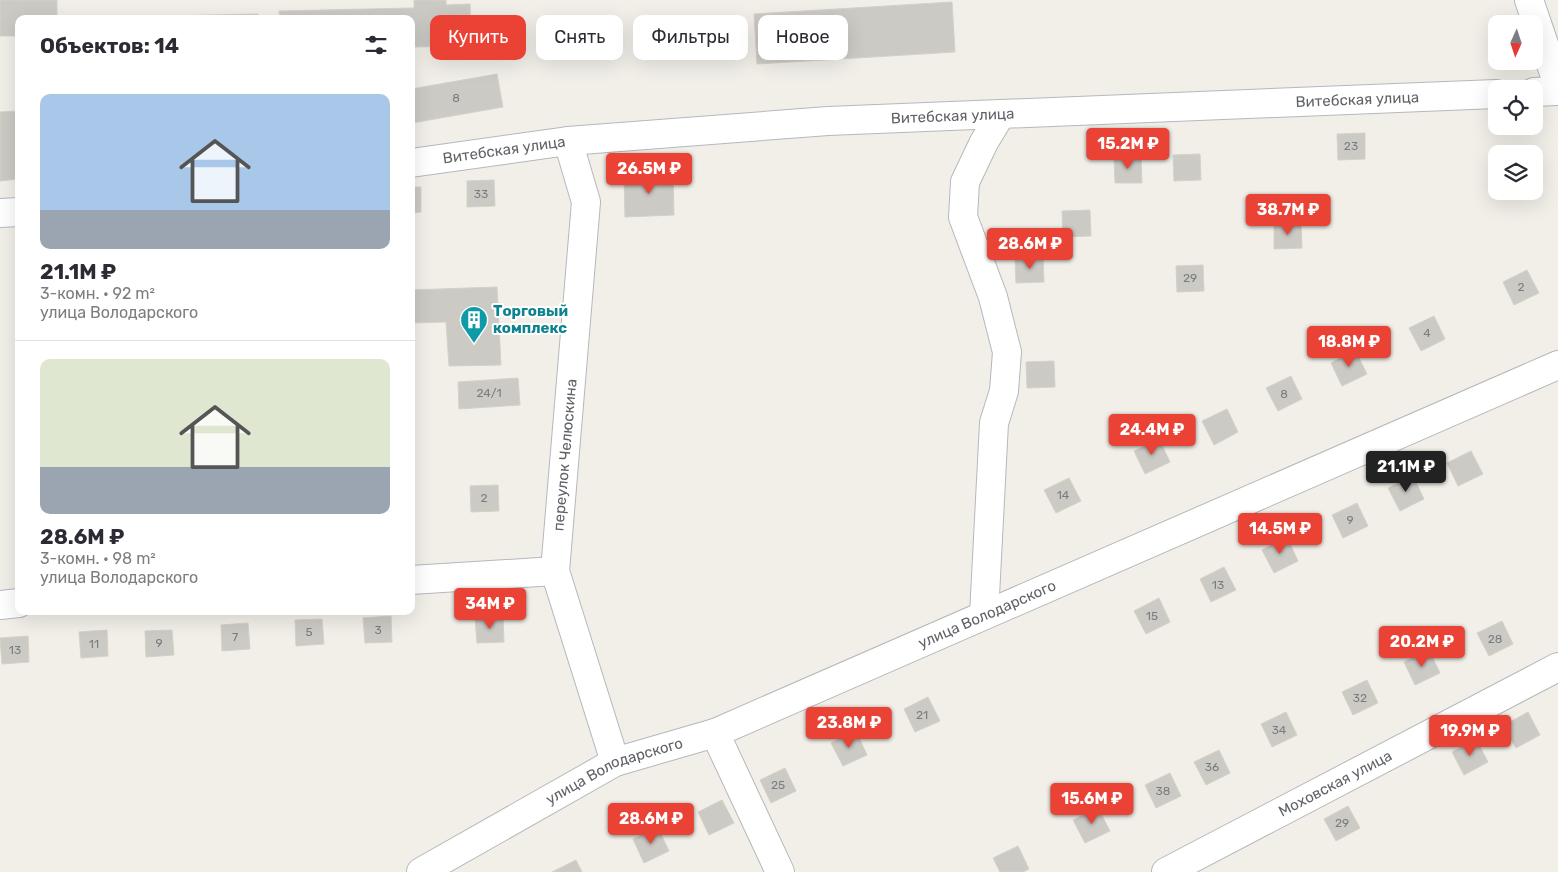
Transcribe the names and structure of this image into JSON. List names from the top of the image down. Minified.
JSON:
{"streets":{"street":["Витебская улица","переулок Челюскина","улица Володарского","Моховская улица"]},"crossings":[["Витебская улица","переулок Челюскина"],["переулок Челюскина","улица Володарского"]],"places":{"building":["Торговый комплекс"]},"house_numbers":["8","23","33","29","2","4","24/1","8","14","2","9","13","15","3","5","7","28","9","11","13","32","21","34","36","25","38","29"],"north":"bottom","page":{"chip":["Купить","Снять","Фильтры","Новое"],"heading":"Объектов: 14","list":[{"name":"21.1M ₽","note":"3-комн. · 92 m² · улица Володарского"},{"name":"28.6M ₽","note":"3-комн. · 98 m² · улица Володарского"}],"price":["15.2M ₽","26.5M ₽","38.7M ₽","28.6M ₽","18.8M ₽","24.4M ₽","21.1M ₽","14.5M ₽","34M ₽","20.2M ₽","23.8M ₽","19.9M ₽","15.6M ₽","28.6M ₽"]}}
